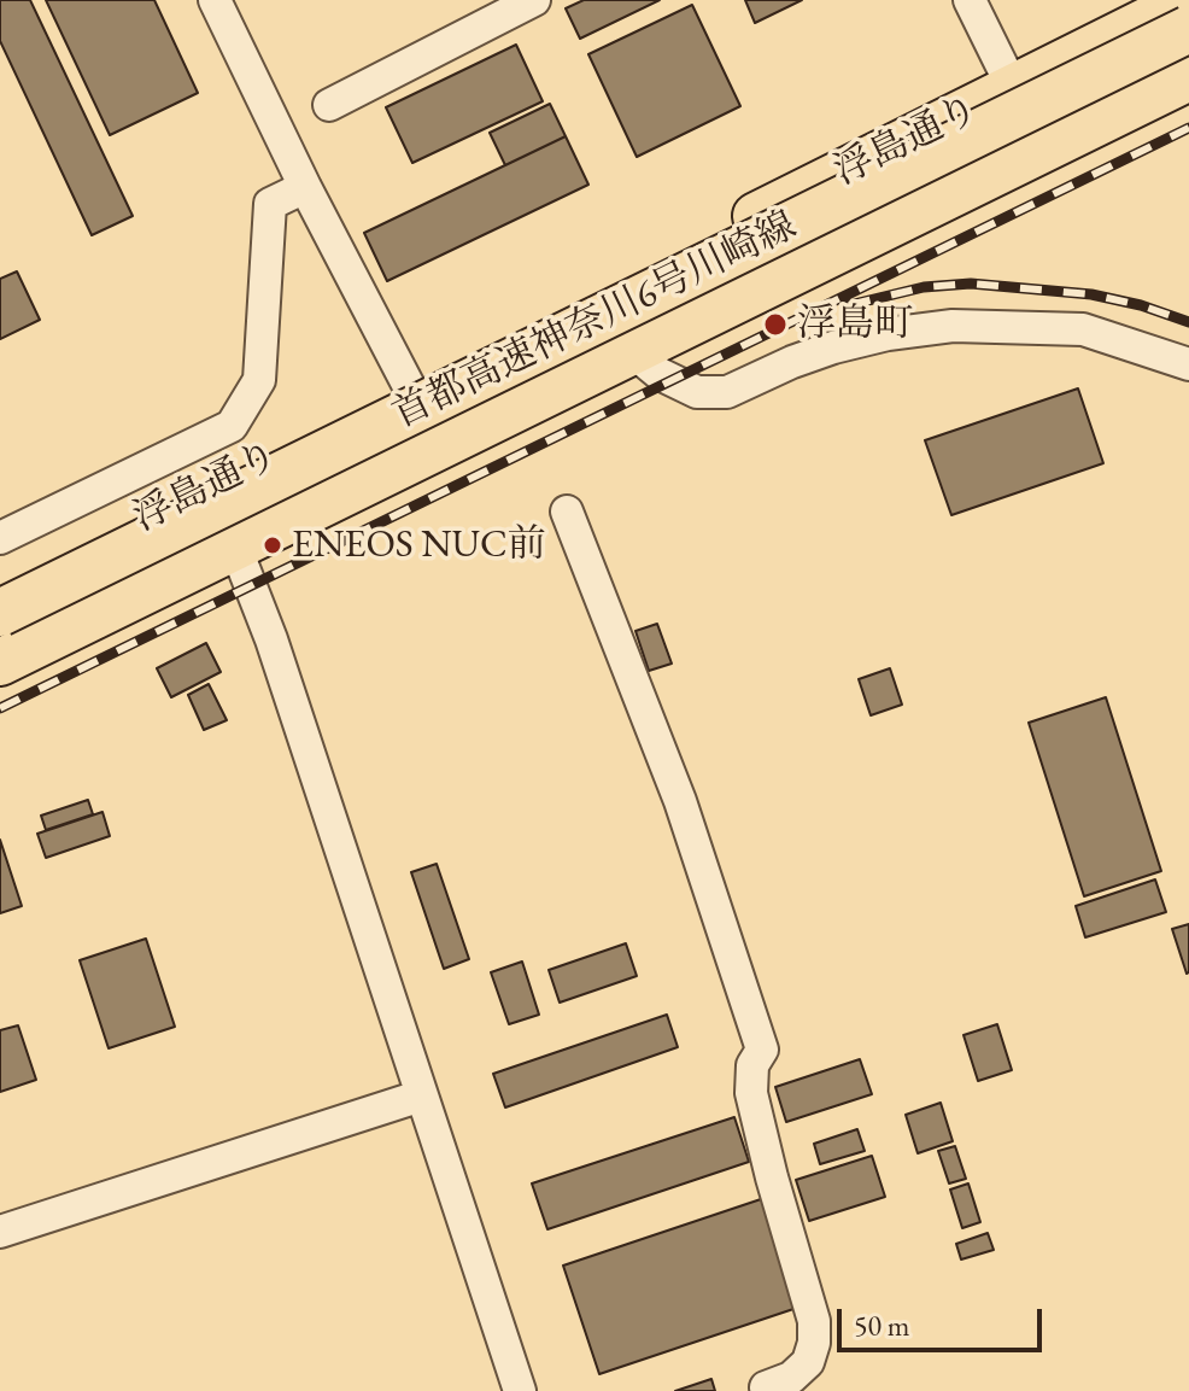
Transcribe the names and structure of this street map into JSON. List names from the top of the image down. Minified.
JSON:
{"streets":{"highway":["浮島通り","首都高速神奈川6号川崎線"]},"places":["浮島町","ENEOS NUC前"],"scale_bar":"50 m"}
